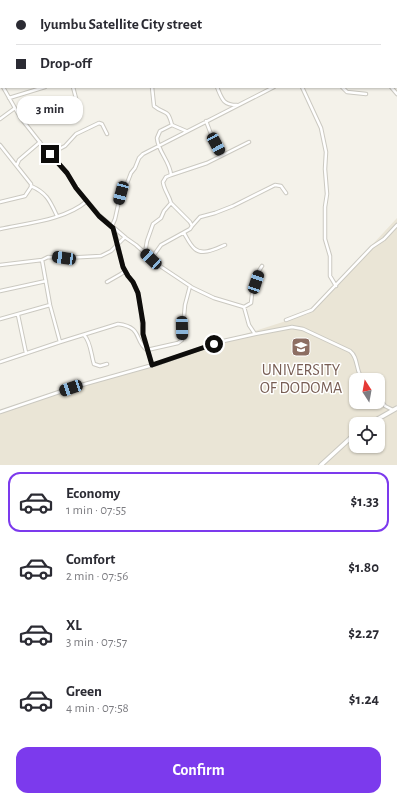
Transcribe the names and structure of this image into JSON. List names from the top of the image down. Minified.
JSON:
{"places":{"school or university":["UNIVERSITY OF DODOMA"]},"north":"top","page":{"banner":["Iyumbu Satellite City street","Drop-off"],"bubble":"3 min","list":[{"name":"Economy","note":"1 min · 07:55","value":"$1.33"},{"name":"Comfort","note":"2 min · 07:56","value":"$1.80"},{"name":"XL","note":"3 min · 07:57","value":"$2.27"},{"name":"Green","note":"4 min · 07:58","value":"$1.24"}],"buttons":"Confirm"}}
